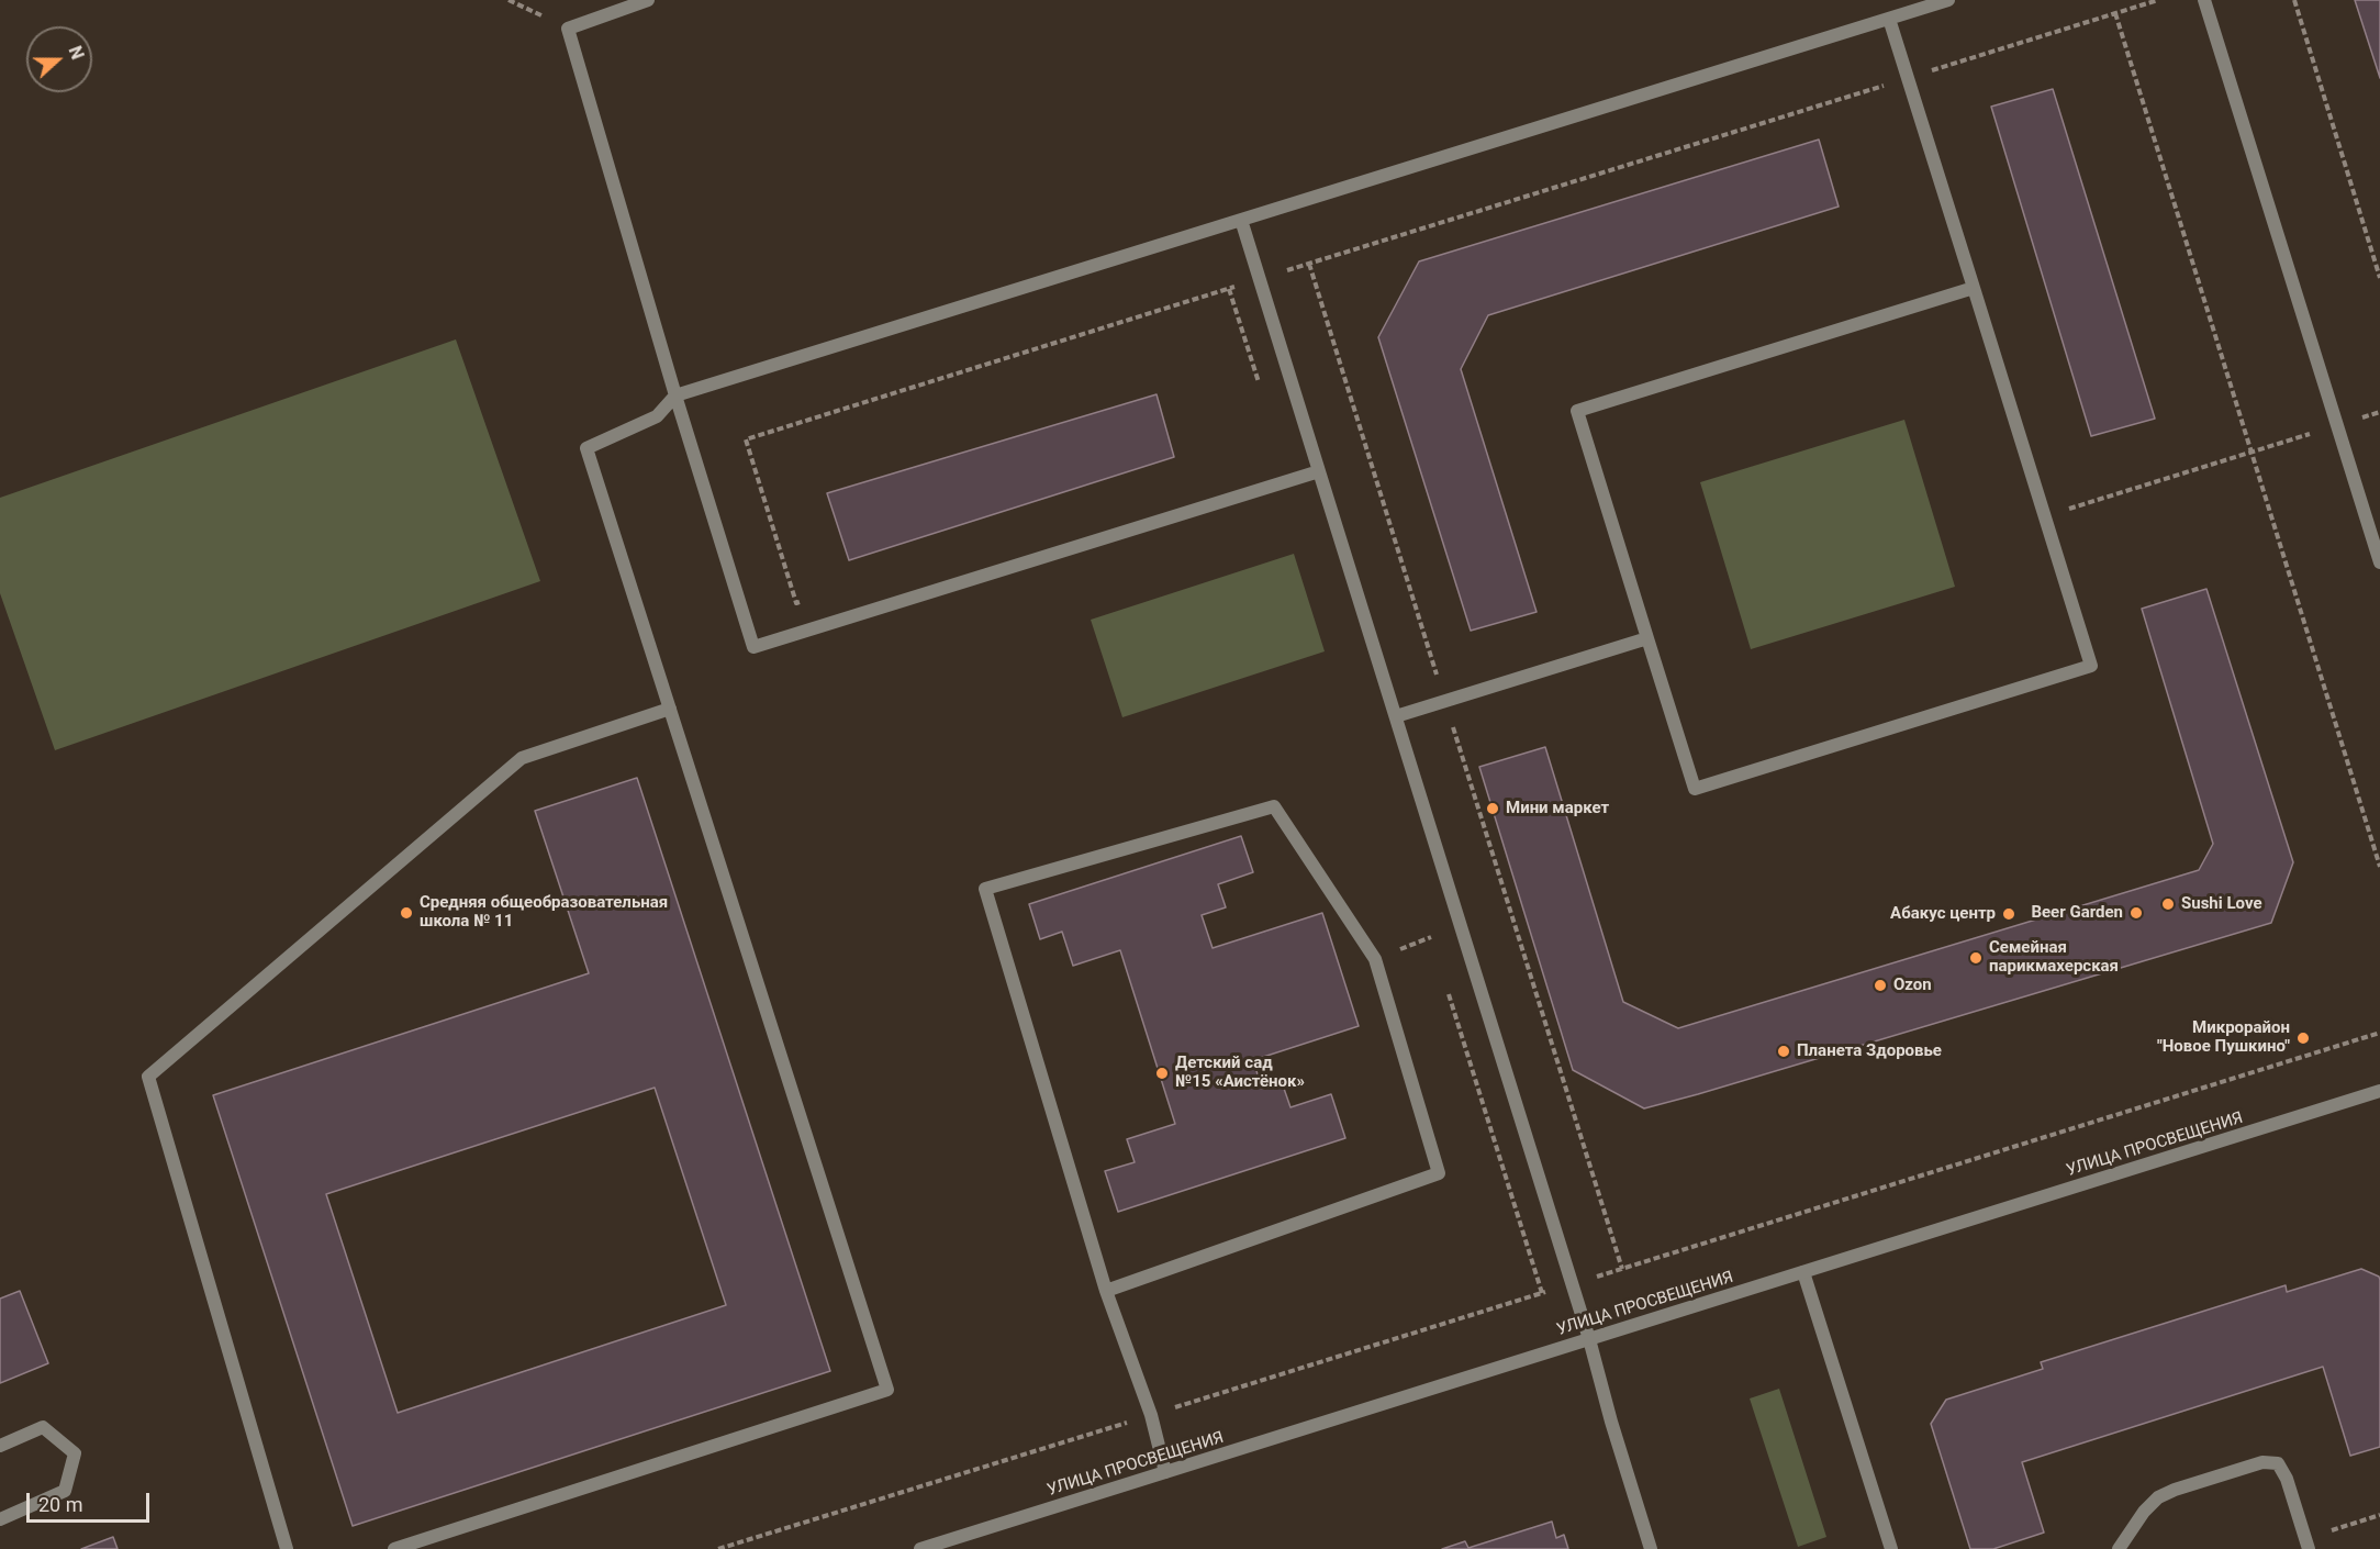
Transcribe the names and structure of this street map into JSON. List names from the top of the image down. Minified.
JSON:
{"streets":{"street":["УЛИЦА ПРОСВЕЩЕНИЯ"]},"places":["Мини маркет","Sushi Love","Средняя общеобразовательная школа № 11","Beer Garden","Абакус центр","Семейная парикмахерская","Ozon","Микрорайон \"Новое Пушкино\"","Планета Здоровье","Детский сад №15 «Аистёнок»"],"scale_bar":"20 m","north":"right"}
